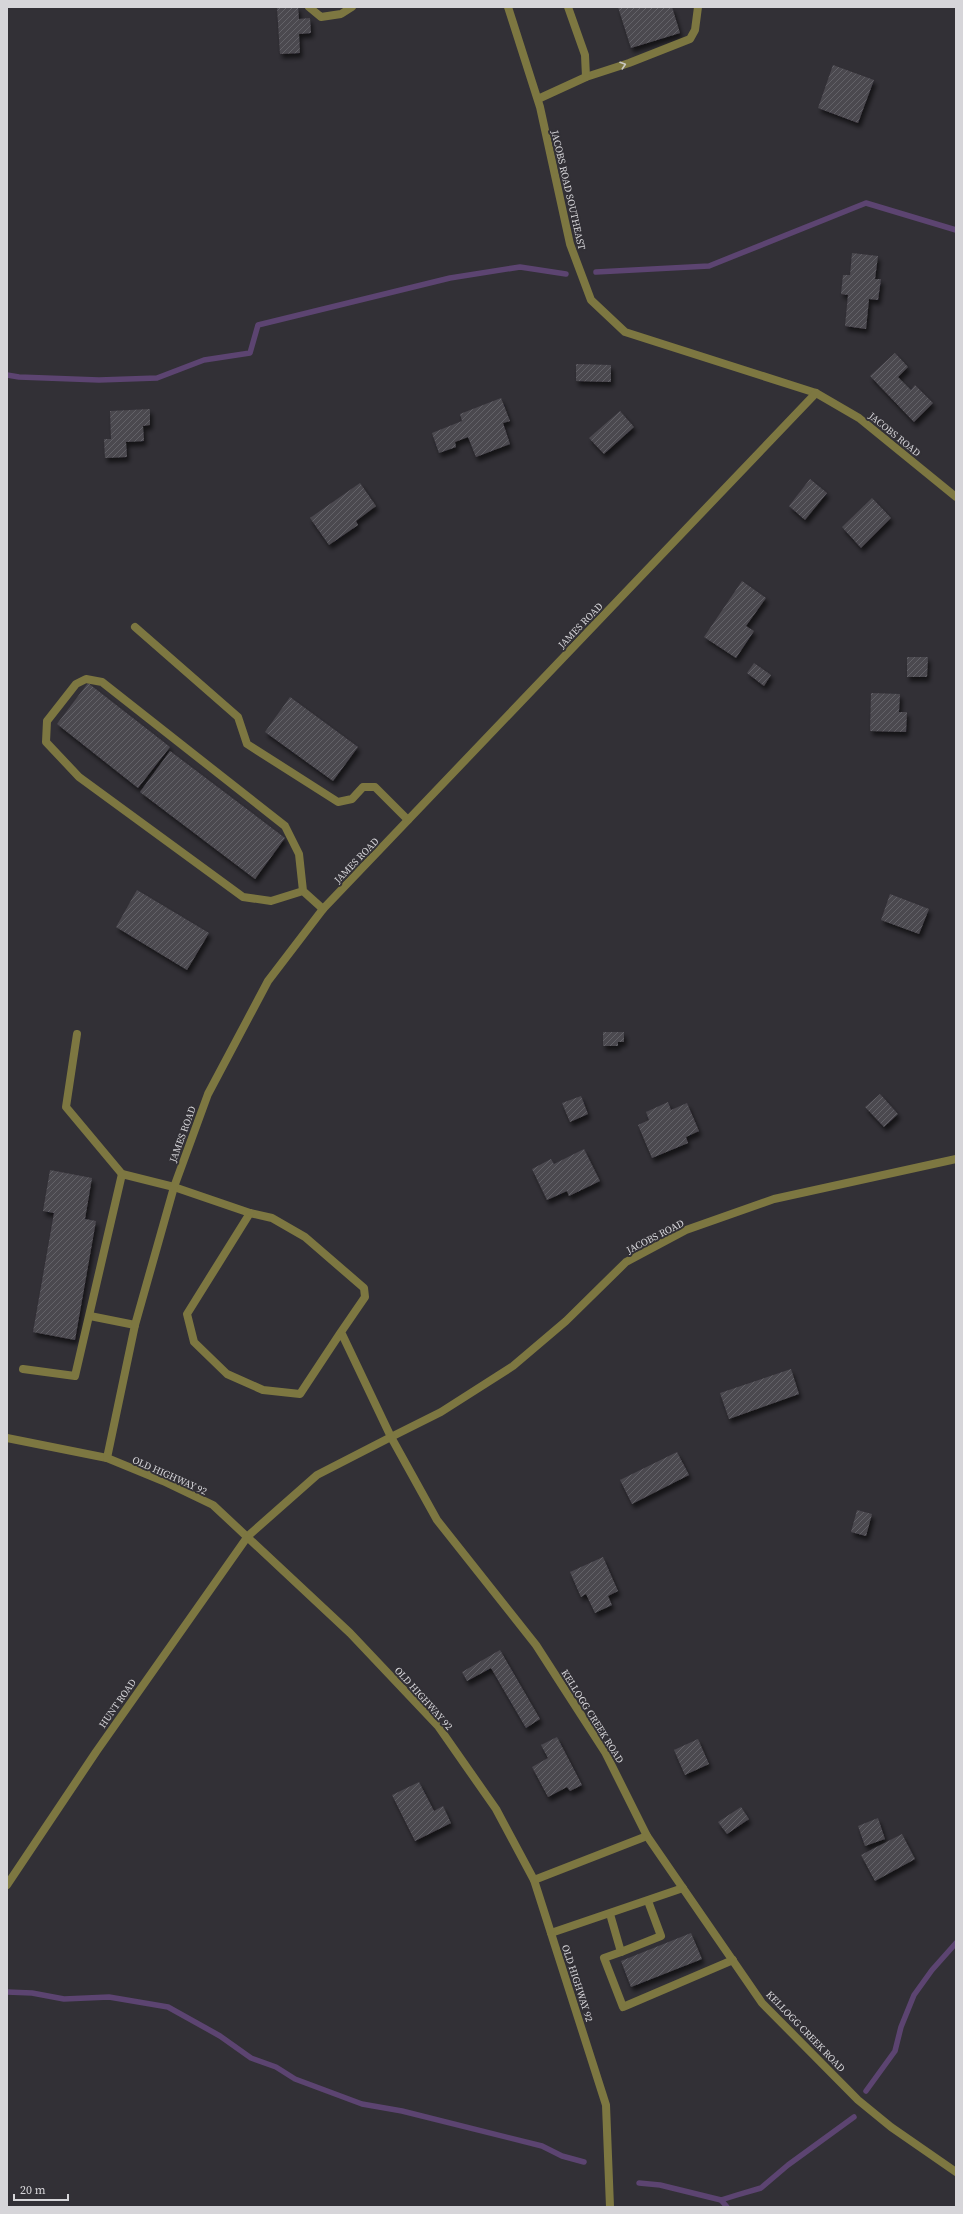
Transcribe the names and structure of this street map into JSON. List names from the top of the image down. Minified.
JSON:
{"streets":{"street":["JACOBS ROAD SOUTHEAST","JACOBS ROAD","JAMES ROAD","OLD HIGHWAY 92","HUNT ROAD","KELLOGG CREEK ROAD"]},"crossings":[["JACOBS ROAD SOUTHEAST","JACOBS ROAD"],["JACOBS ROAD SOUTHEAST","JAMES ROAD"],["JACOBS ROAD","JAMES ROAD"],["JACOBS ROAD","KELLOGG CREEK ROAD"],["JAMES ROAD","OLD HIGHWAY 92"],["OLD HIGHWAY 92","HUNT ROAD"]],"scale_bar":"20 m"}
